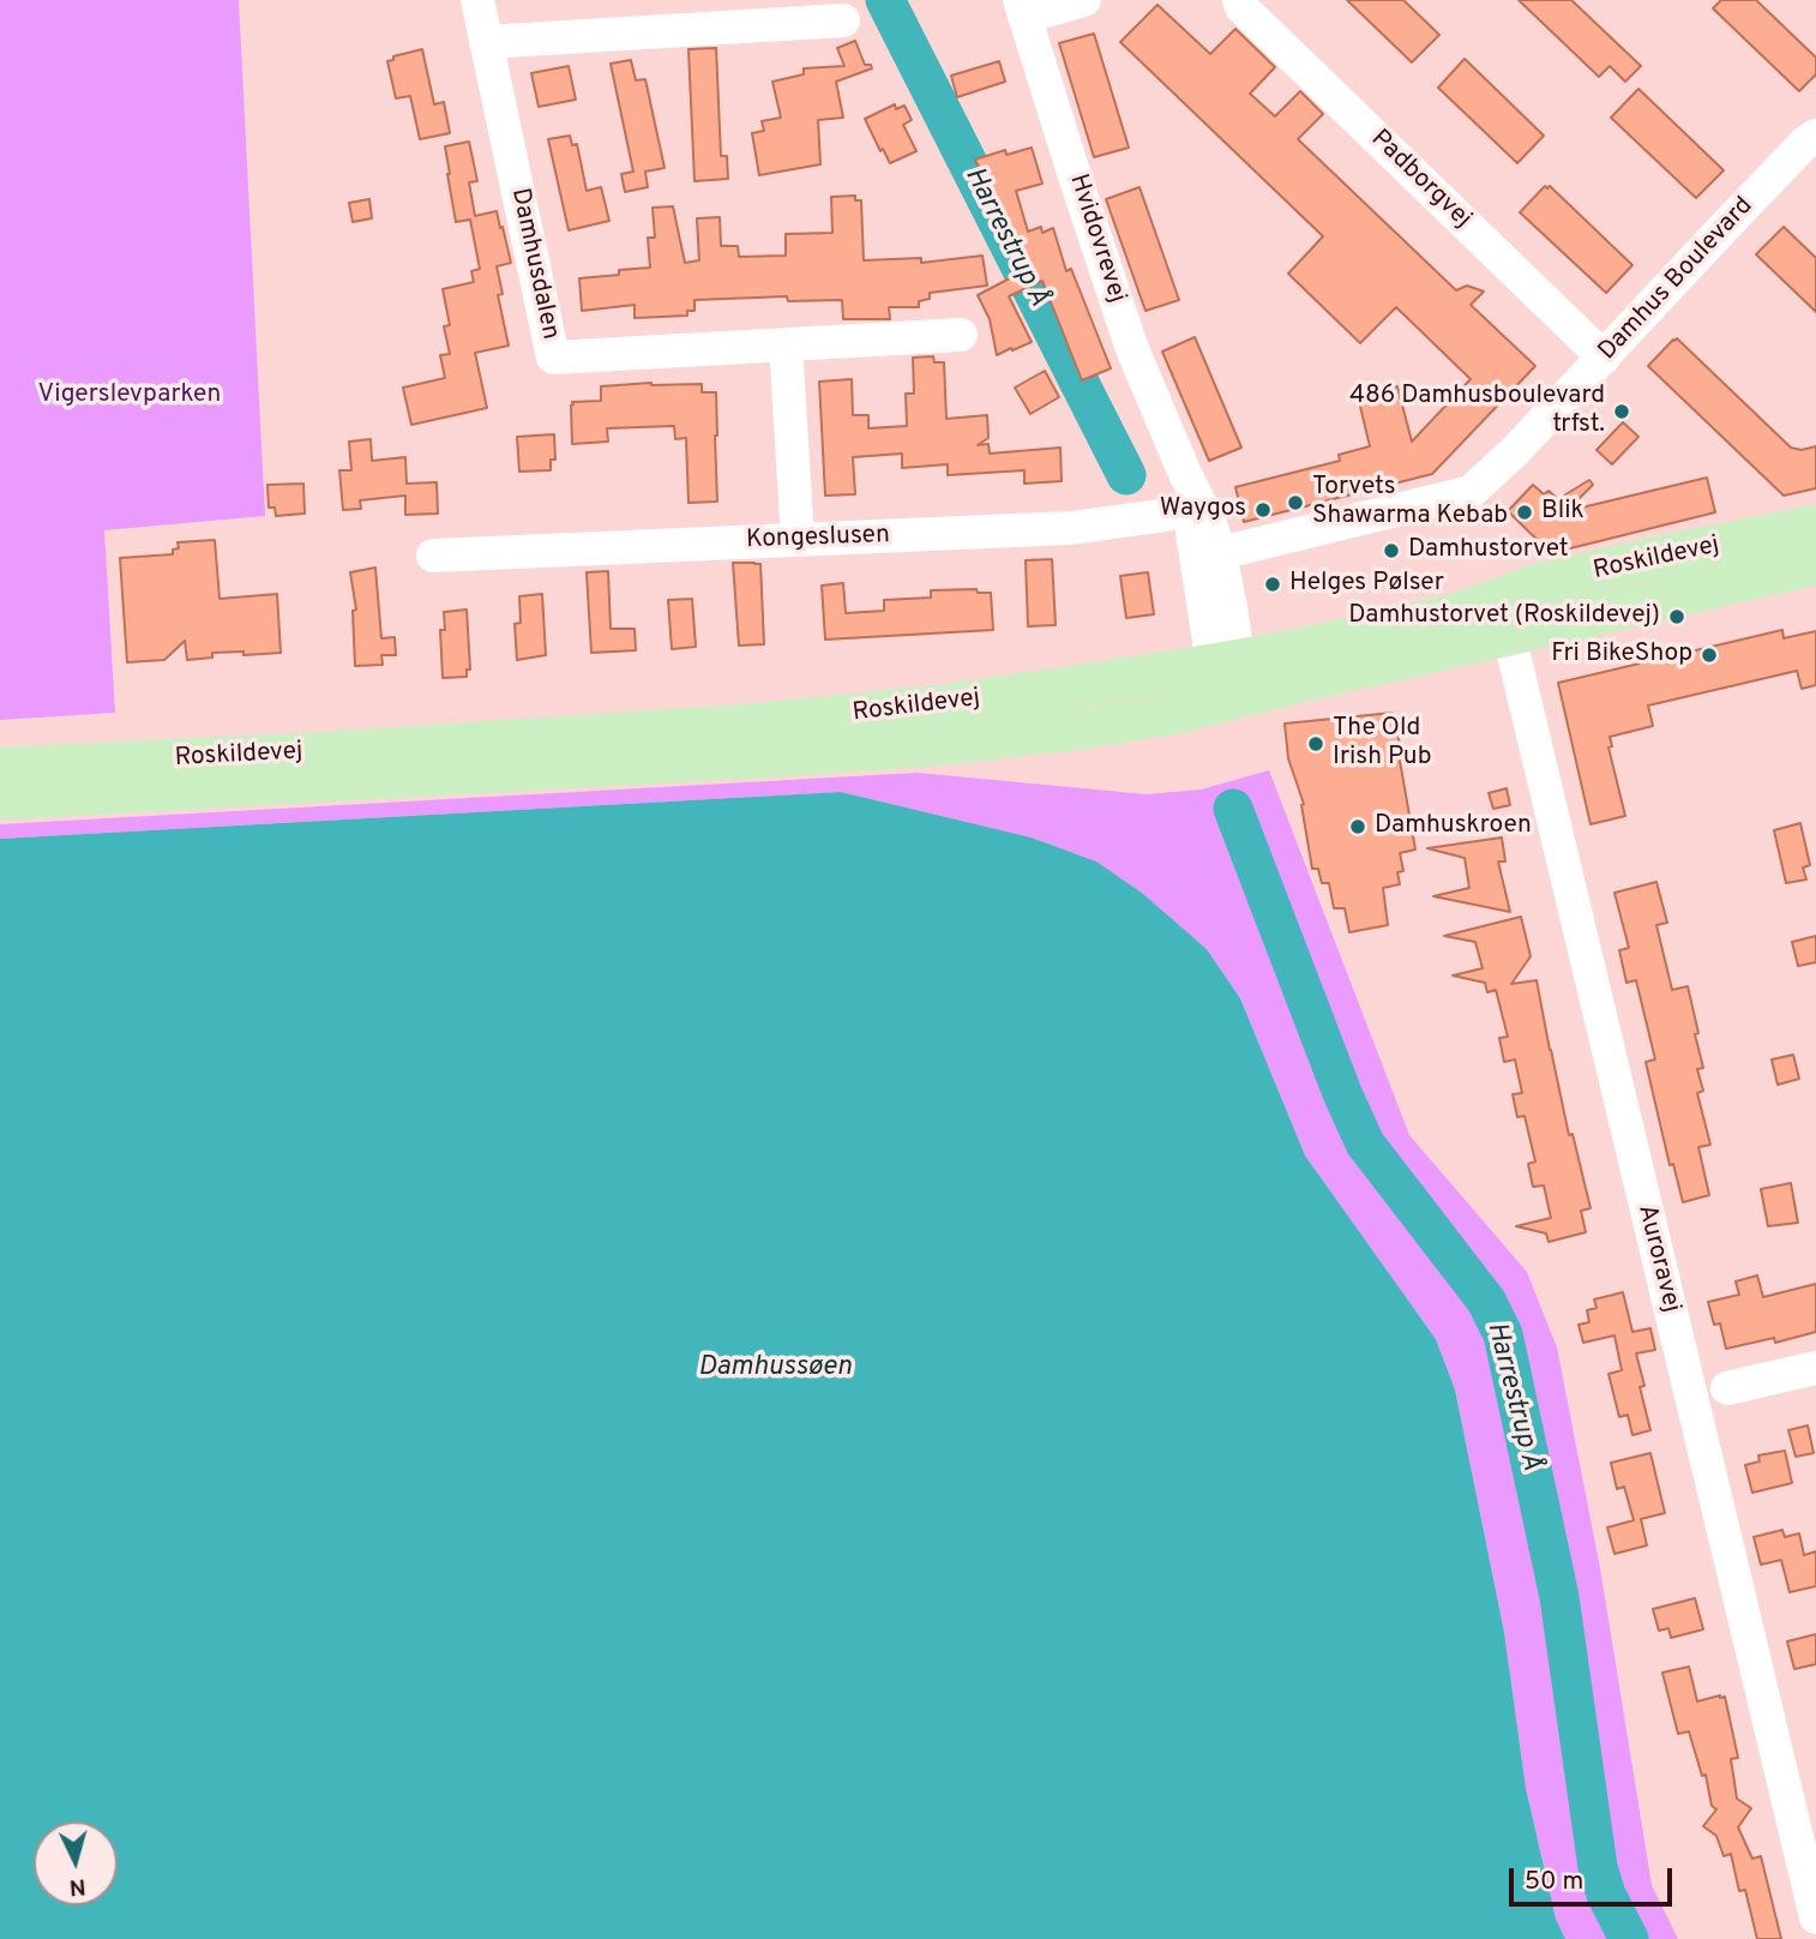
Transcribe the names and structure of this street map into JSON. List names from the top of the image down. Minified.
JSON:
{"streets":{"main road":["Roskildevej"],"street":["Padborgvej","Hvidovrevej","Damhusdalen","Damhus Boulevard","Kongeslusen","Auroravej"]},"crossings":[["Padborgvej","Damhus Boulevard"],["Hvidovrevej","Damhus Boulevard"],["Hvidovrevej","Kongeslusen"],["Hvidovrevej","Roskildevej"],["Roskildevej","Auroravej"]],"water":["Harrestrup Å","Damhussøen"],"parks":["Vigerslevparken"],"places":["486 Damhusboulevard trfst.","Torvets Shawarma Kebab","Waygos","Blik","Damhustorvet","Helges Pølser","Damhustorvet (Roskildevej)","Fri BikeShop","The Old Irish Pub","Damhuskroen"],"scale_bar":"50 m","north":"bottom"}
